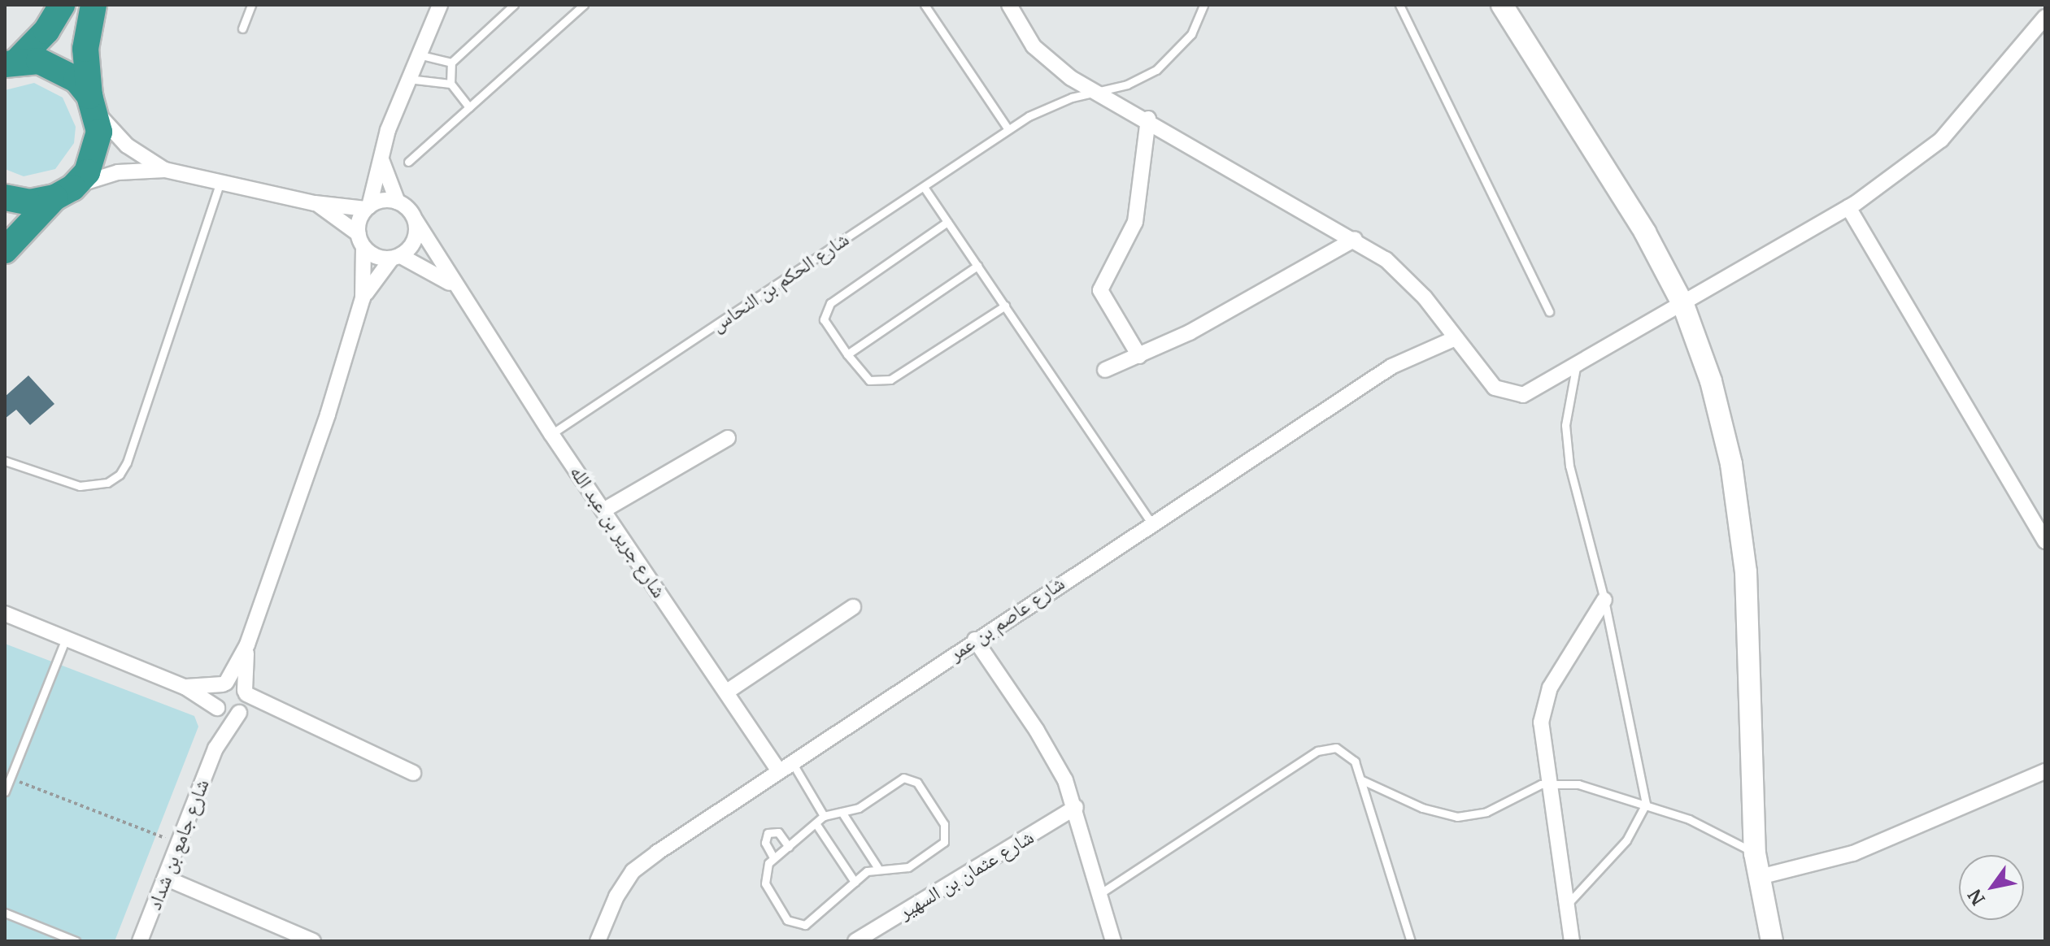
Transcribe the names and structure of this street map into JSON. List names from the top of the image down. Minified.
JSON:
{"streets":{"street":["شارع جرير بن عبد الله","شارع عاصم بن عمر","شارع جامع بن شداد","شارع عثمان بن السهير"],"lane":["شارع الحكم بن النحاس"]},"crossings":[["شارع الحكم بن النحاس","شارع جرير بن عبد الله"],["شارع جرير بن عبد الله","شارع عاصم بن عمر"]],"north":"bottom left"}
